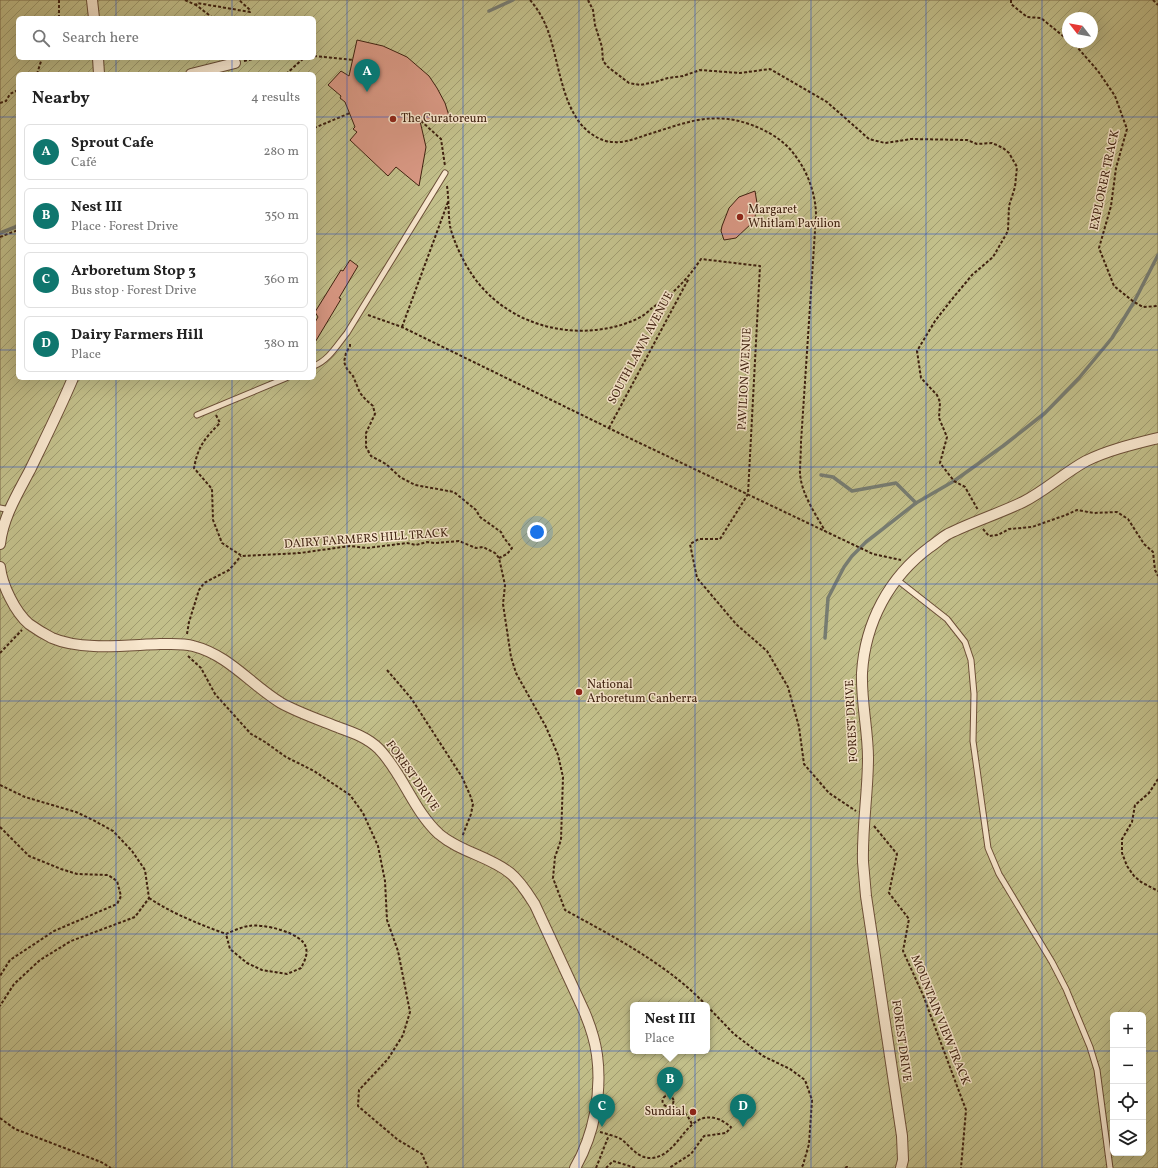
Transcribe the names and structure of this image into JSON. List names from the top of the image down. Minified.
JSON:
{"streets":{"street":["FOREST DRIVE"],"path":["EXPLORER TRACK","SOUTH LAWN AVENUE","PAVILION AVENUE","DAIRY FARMERS HILL TRACK","MOUNTAIN VIEW TRACK"]},"crossings":[["SOUTH LAWN AVENUE","PAVILION AVENUE"],["PAVILION AVENUE","MOUNTAIN VIEW TRACK"],["FOREST DRIVE","MOUNTAIN VIEW TRACK"]],"places":["The Curatoreum","Margaret Whitlam Pavilion","National Arboretum Canberra","Sundial"],"north":"top left","page":{"search":"Search here","pins":["A","B","C","D"],"heading":["Nearby","4 results"],"list":[{"mark":"A","name":"Sprout Cafe","note":"Café","value":"280 m"},{"mark":"B","name":"Nest III","note":"Place · Forest Drive","value":"350 m"},{"mark":"C","name":"Arboretum Stop 3","note":"Bus stop · Forest Drive","value":"360 m"},{"mark":"D","name":"Dairy Farmers Hill","note":"Place","value":"380 m"}],"popup":["Nest III","Place"],"map_buttons":["+","−"]}}
